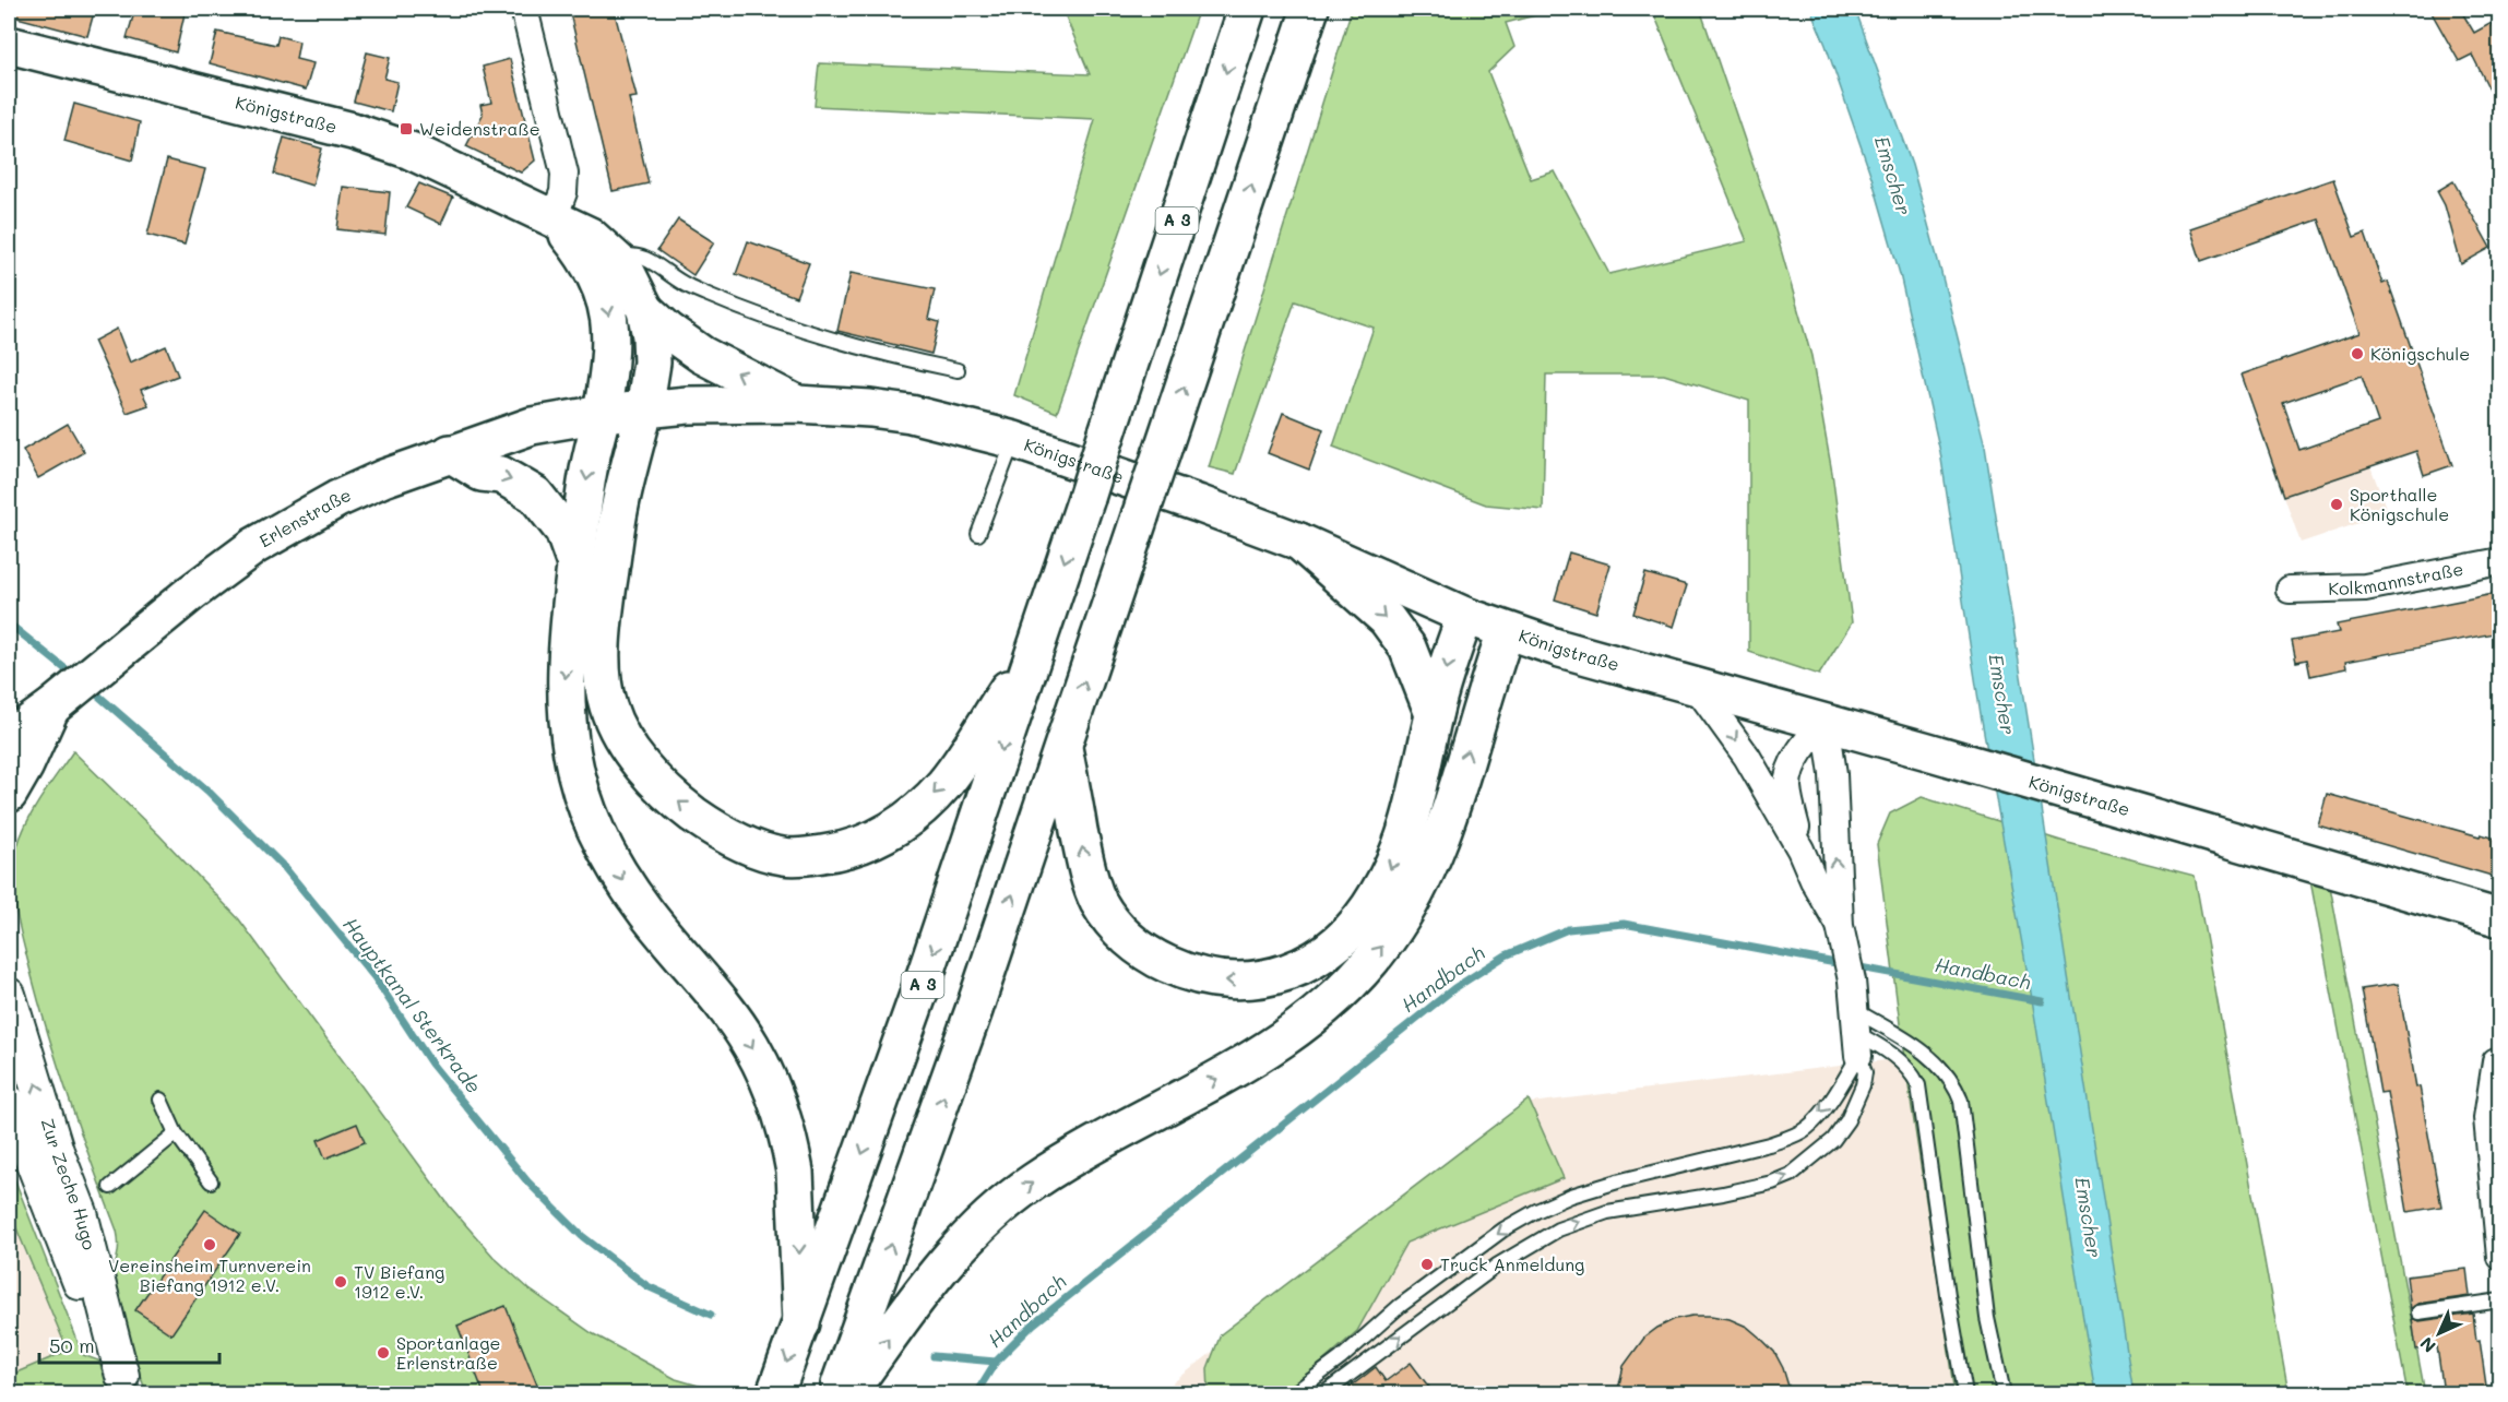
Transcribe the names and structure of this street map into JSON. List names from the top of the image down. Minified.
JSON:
{"streets":{"main road":["Königstraße","A 3","Erlenstraße"],"street":["Kolkmannstraße","Zur Zeche Hugo"]},"crossings":[["Königstraße","Erlenstraße"]],"water":["Emscher","Handbach","Hauptkanal Sterkrade"],"places":{"transit":["Weidenstraße"],"other":["Königschule","Sporthalle Königschule","Vereinsheim Turnverein Biefang 1912 e.V.","Truck Anmeldung","TV Biefang 1912 e.V.","Sportanlage Erlenstraße"]},"scale_bar":"50 m","north":"bottom left"}
